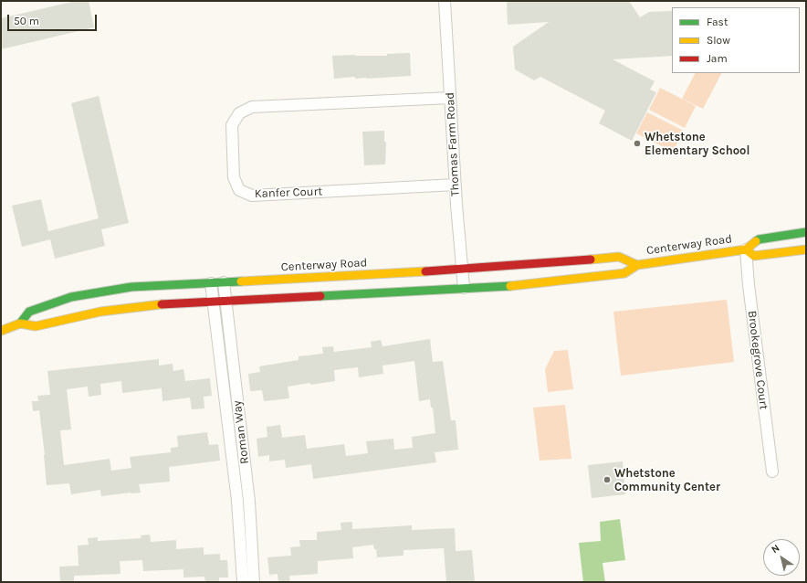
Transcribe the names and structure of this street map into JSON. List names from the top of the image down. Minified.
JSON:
{"streets":{"street":["Thomas Farm Road","Kanfer Court","Centerway Road","Brookegrove Court","Roman Way"]},"crossings":[["Thomas Farm Road","Kanfer Court"],["Thomas Farm Road","Centerway Road"],["Centerway Road","Brookegrove Court"],["Centerway Road","Roman Way"]],"places":["Whetstone Elementary School","Whetstone Community Center"],"legend":["Fast","Slow","Jam"],"scale_bar":"50 m","north":"top left"}
